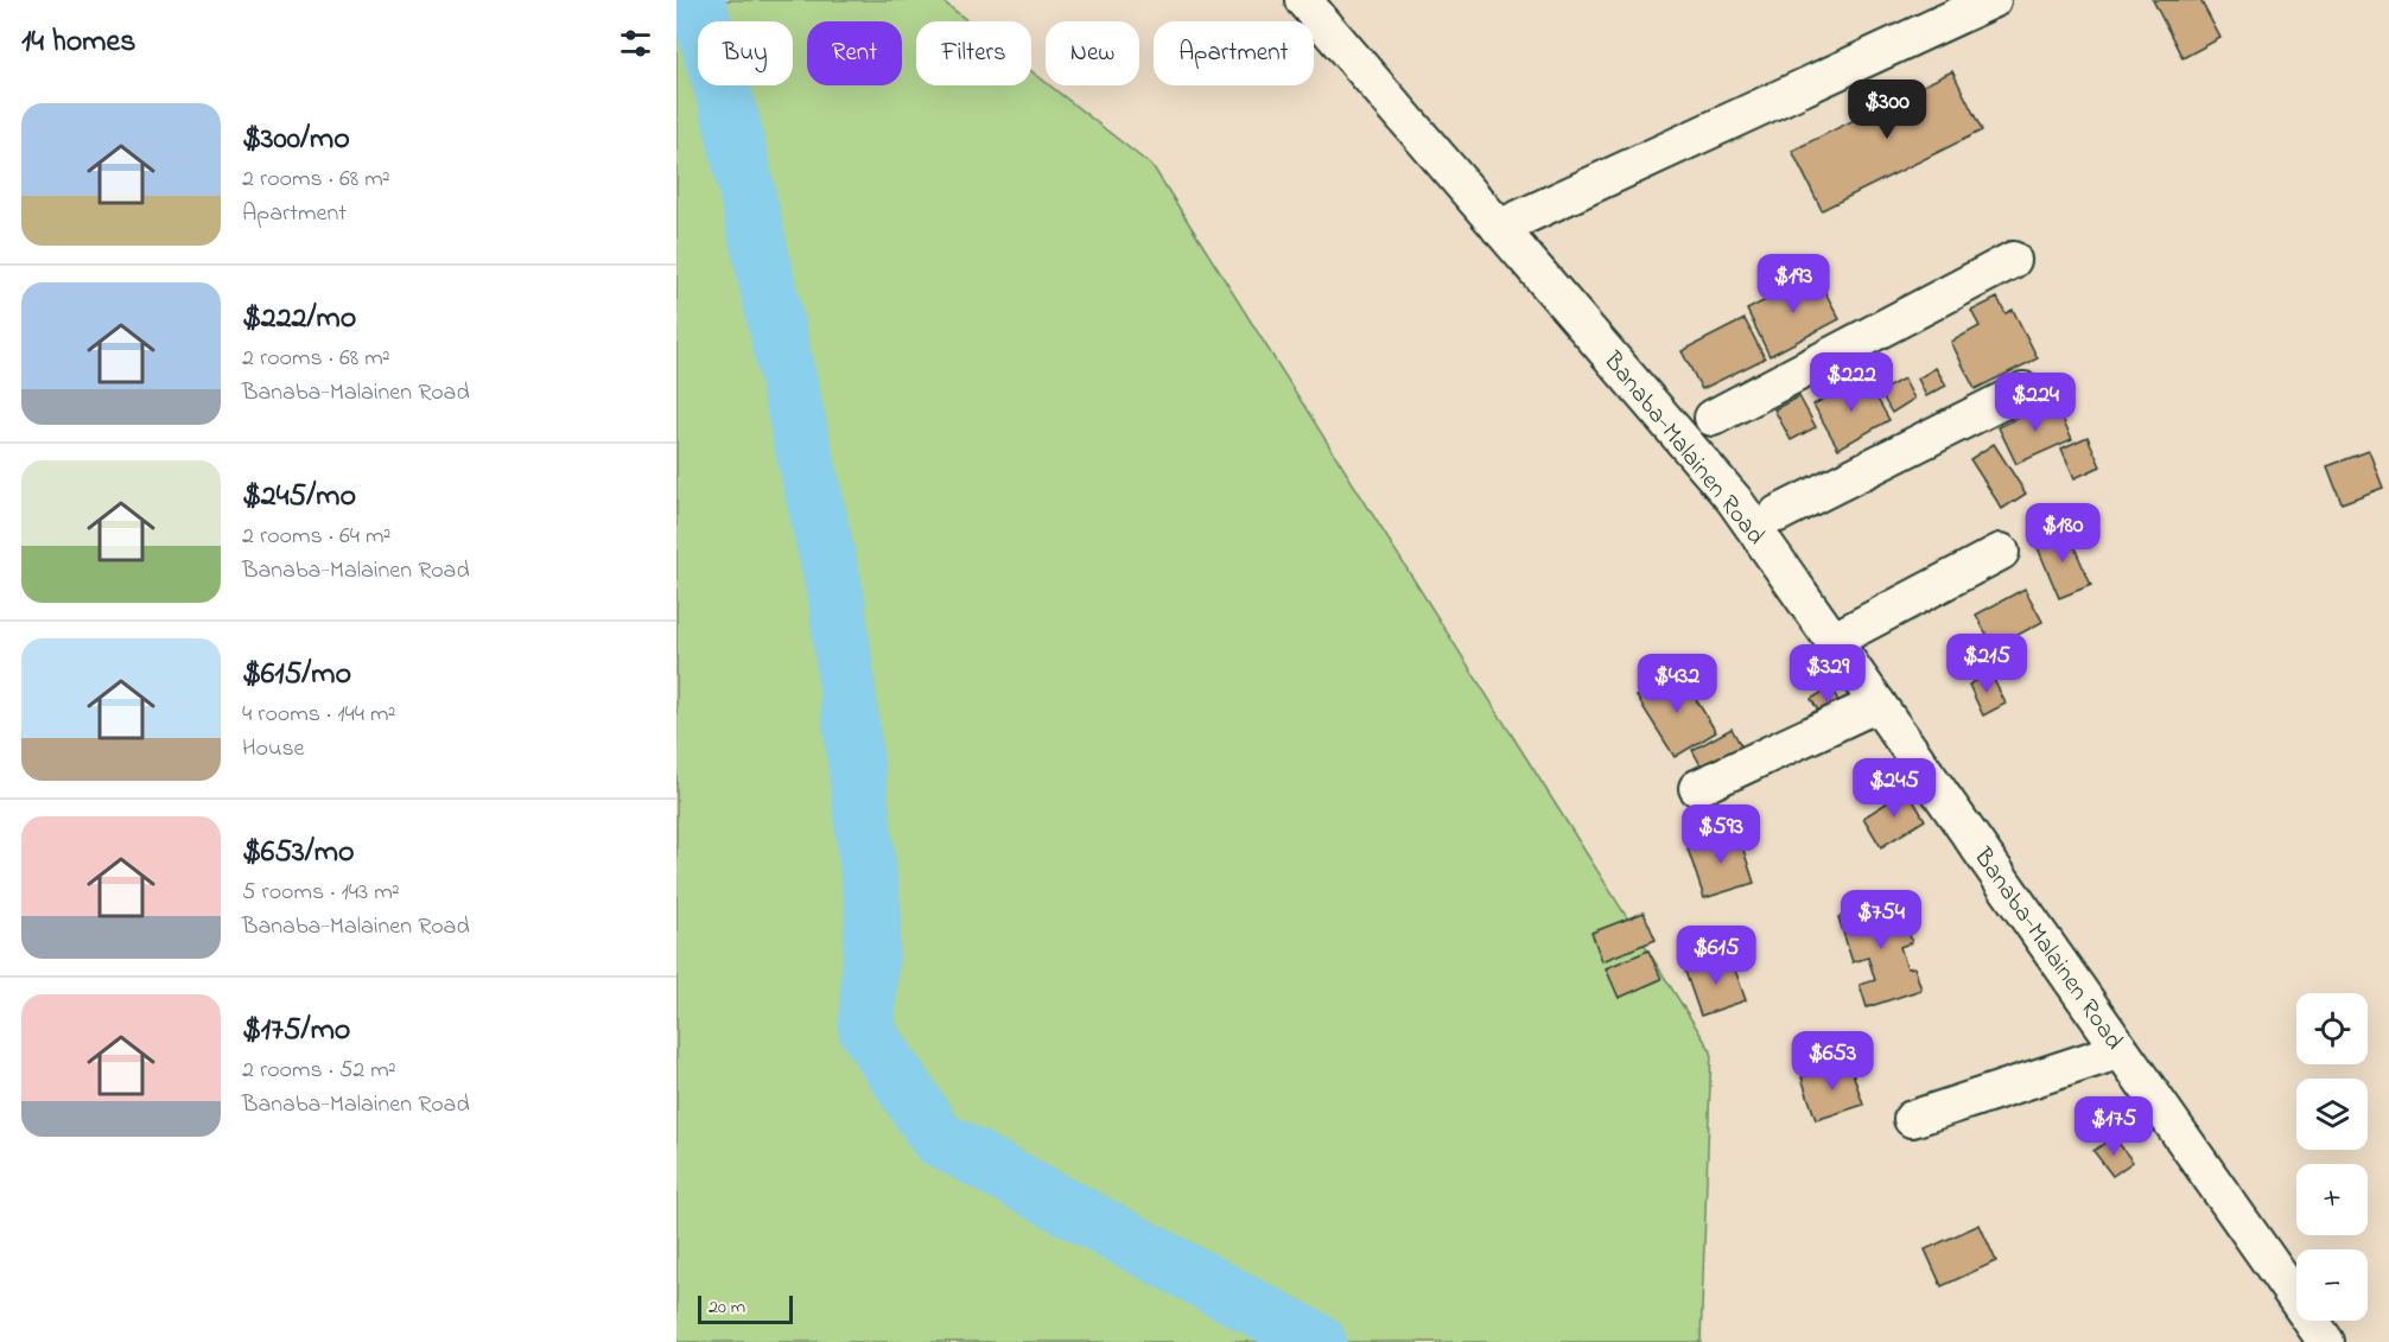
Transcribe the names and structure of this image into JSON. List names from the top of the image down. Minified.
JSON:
{"streets":{"street":["Banaba-Malainen Road"]},"scale_bar":"20 m","page":{"heading":"14 homes","chip":["Buy","Rent","Filters","New","Apartment"],"price":["$300","$193","$222","$224","$180","$215","$329","$432","$245","$593","$754","$615","$653","$175"],"list":[{"name":"$300/mo","note":"2 rooms · 68 m² · Apartment"},{"name":"$222/mo","note":"2 rooms · 68 m² · Banaba-Malainen Road"},{"name":"$245/mo","note":"2 rooms · 64 m² · Banaba-Malainen Road"},{"name":"$615/mo","note":"4 rooms · 144 m² · House"},{"name":"$653/mo","note":"5 rooms · 143 m² · Banaba-Malainen Road"},{"name":"$175/mo","note":"2 rooms · 52 m² · Banaba-Malainen Road"}],"map_buttons":["+","−"],"scale":"20 m"}}
